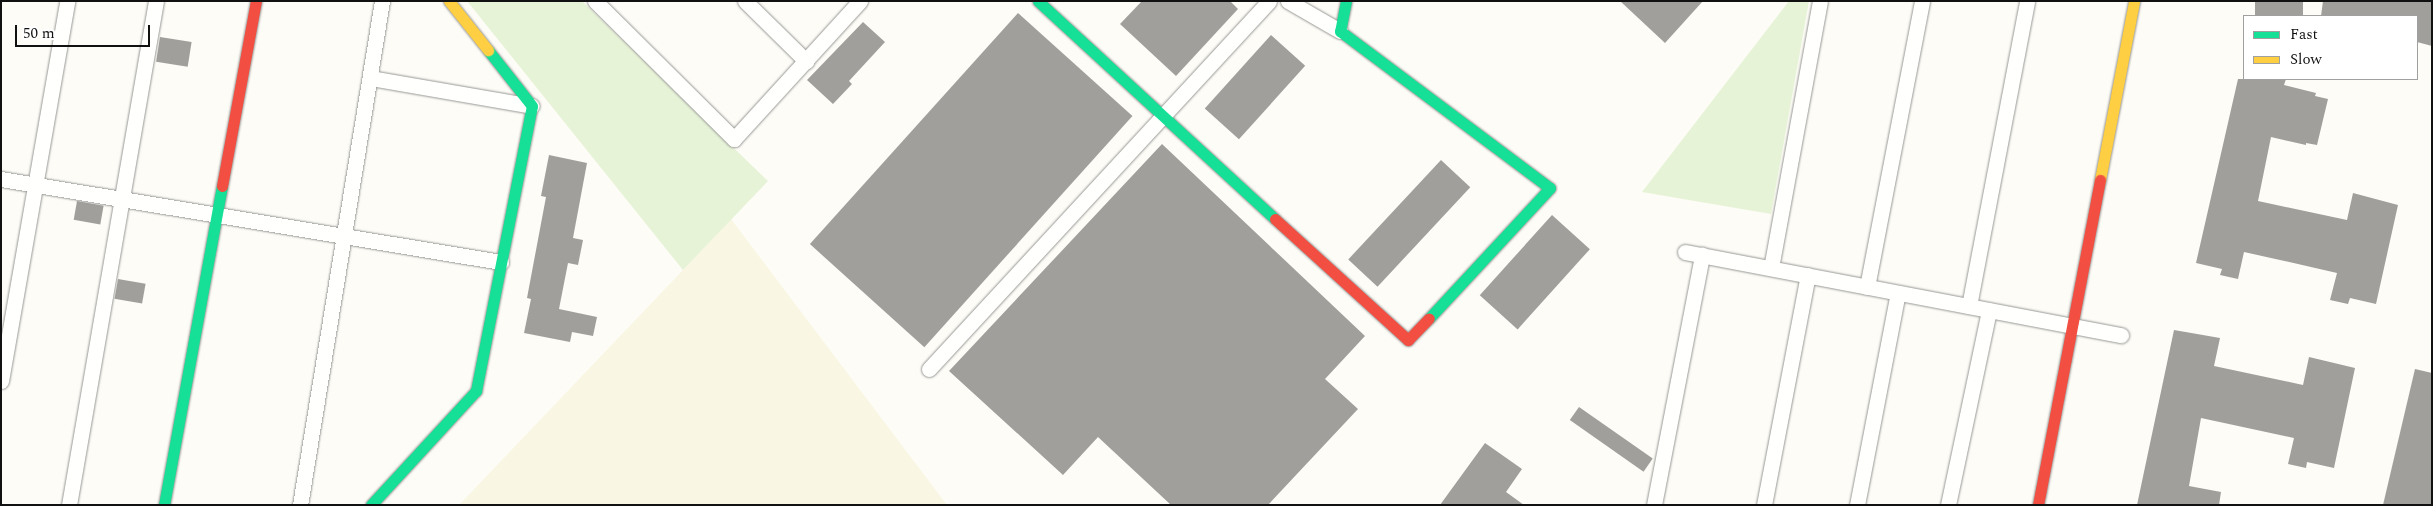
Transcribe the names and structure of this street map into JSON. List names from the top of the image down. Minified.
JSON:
{"legend":["Fast","Slow"],"scale_bar":"50 m"}
